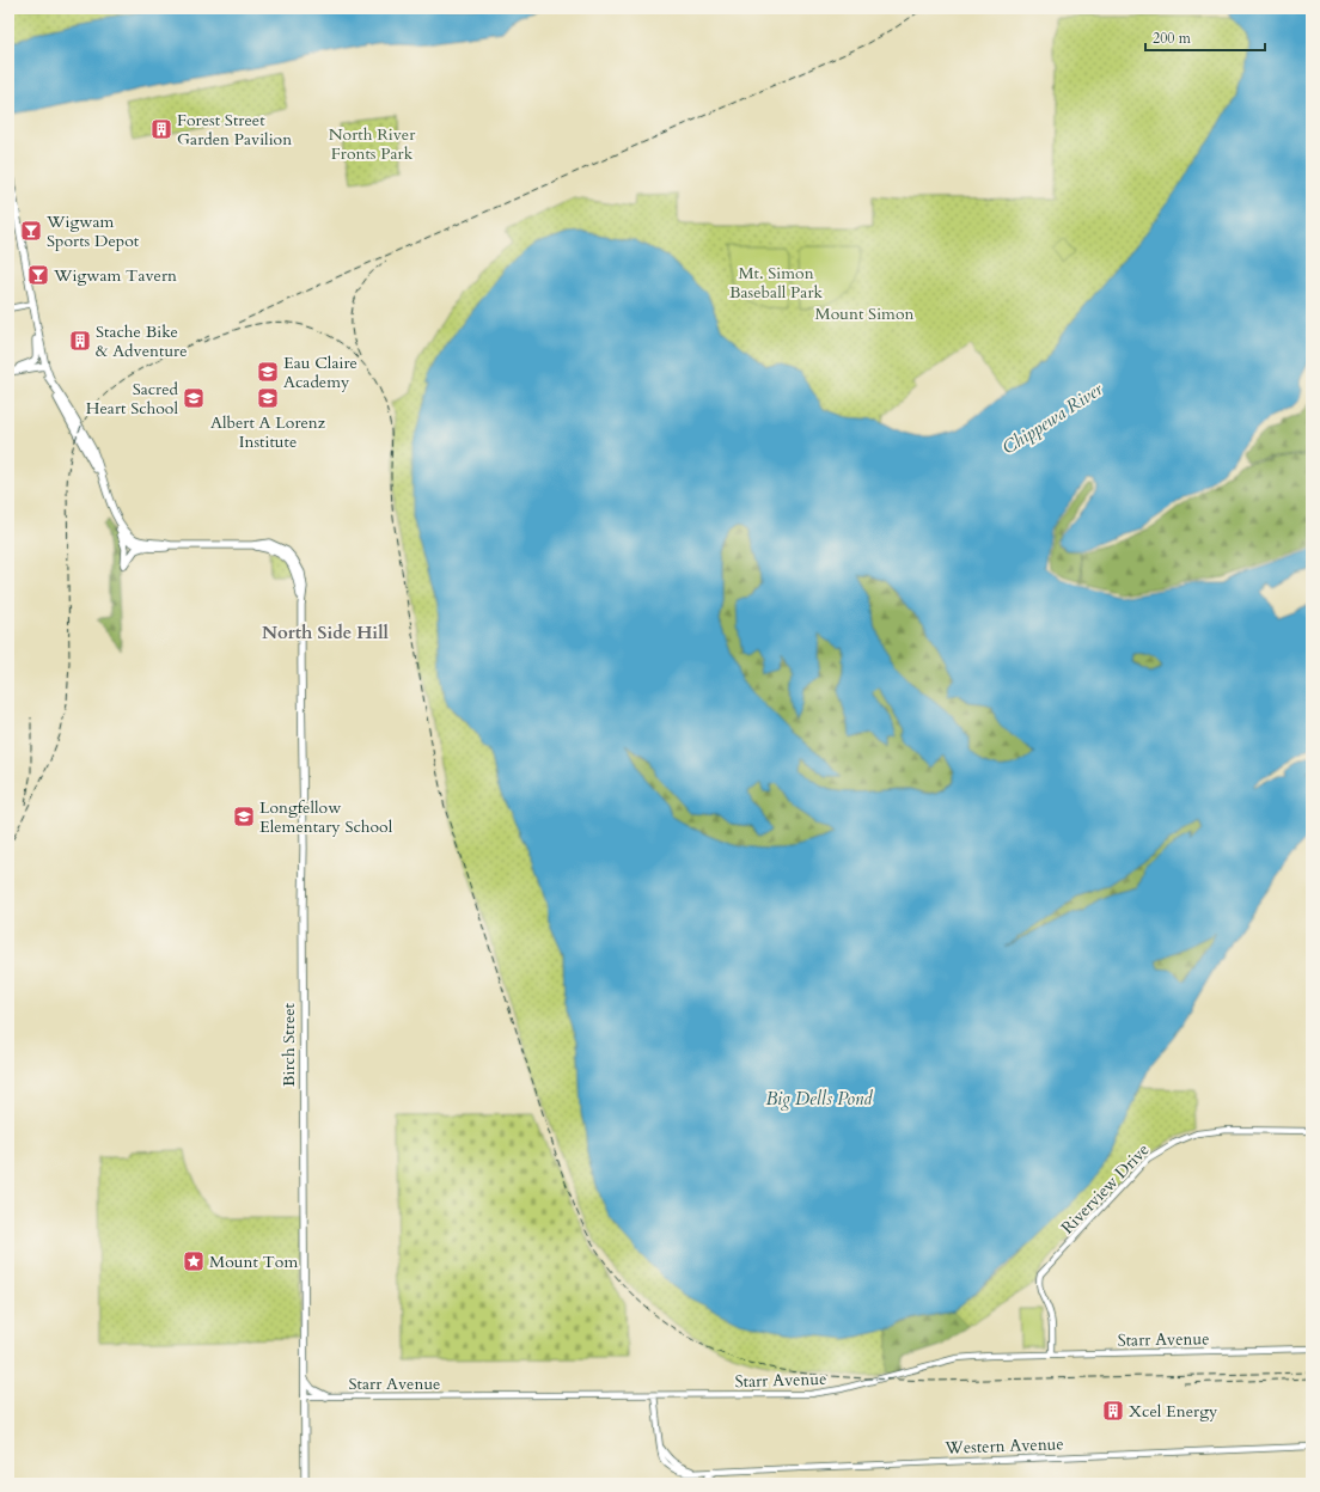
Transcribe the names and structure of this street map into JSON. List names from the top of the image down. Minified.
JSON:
{"streets":{"main road":["Birch Street"],"street":["Riverview Drive","Starr Avenue","Western Avenue"]},"crossings":[["Birch Street","Starr Avenue"],["Riverview Drive","Starr Avenue"],["Starr Avenue","Western Avenue"]],"districts":["North Side Hill"],"water":["Chippewa River","Big Dells Pond"],"parks":["North River Fronts Park","Mt. Simon Baseball Park","Mount Simon"],"places":{"building":["Forest Street Garden Pavilion","Stache Bike & Adventure","Xcel Energy"],"bar":["Wigwam Sports Depot","Wigwam Tavern"],"school or university":["Eau Claire Academy","Sacred Heart School","Albert A Lorenz Institute","Longfellow Elementary School"],"place":["Mount Tom"]},"scale_bar":"200 m"}
